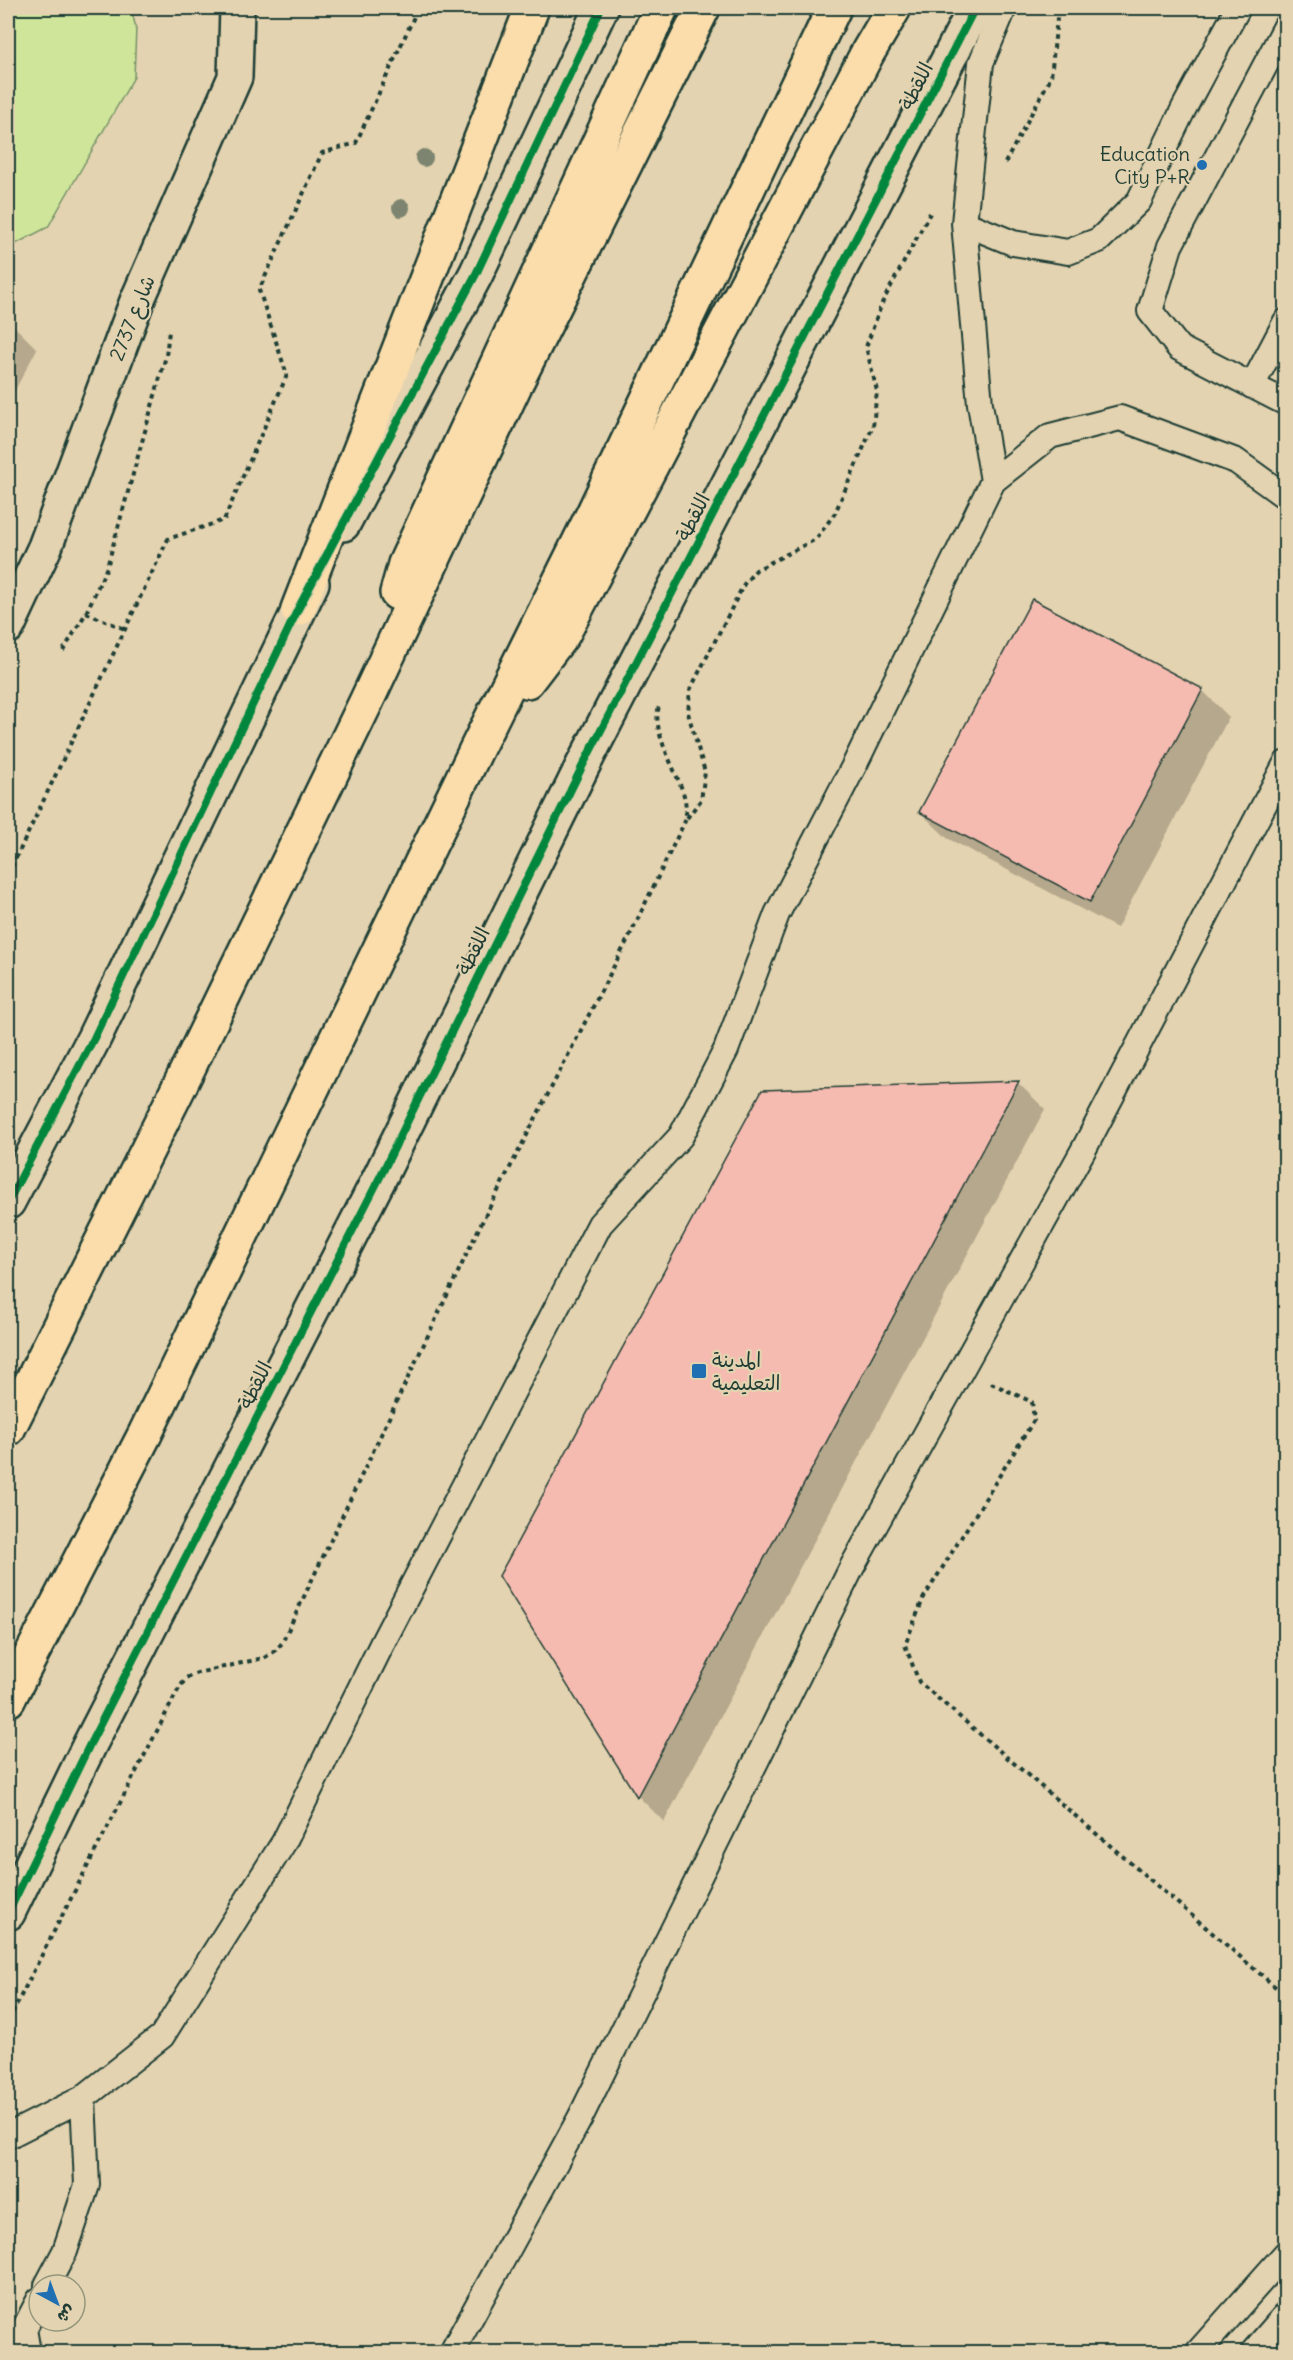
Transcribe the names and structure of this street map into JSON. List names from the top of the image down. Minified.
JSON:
{"streets":{"street":["اللقطة","شارع 2737"]},"places":{"other":["Education City P+R"],"transit":["المدينة التعليمية"]},"north":"bottom right"}
